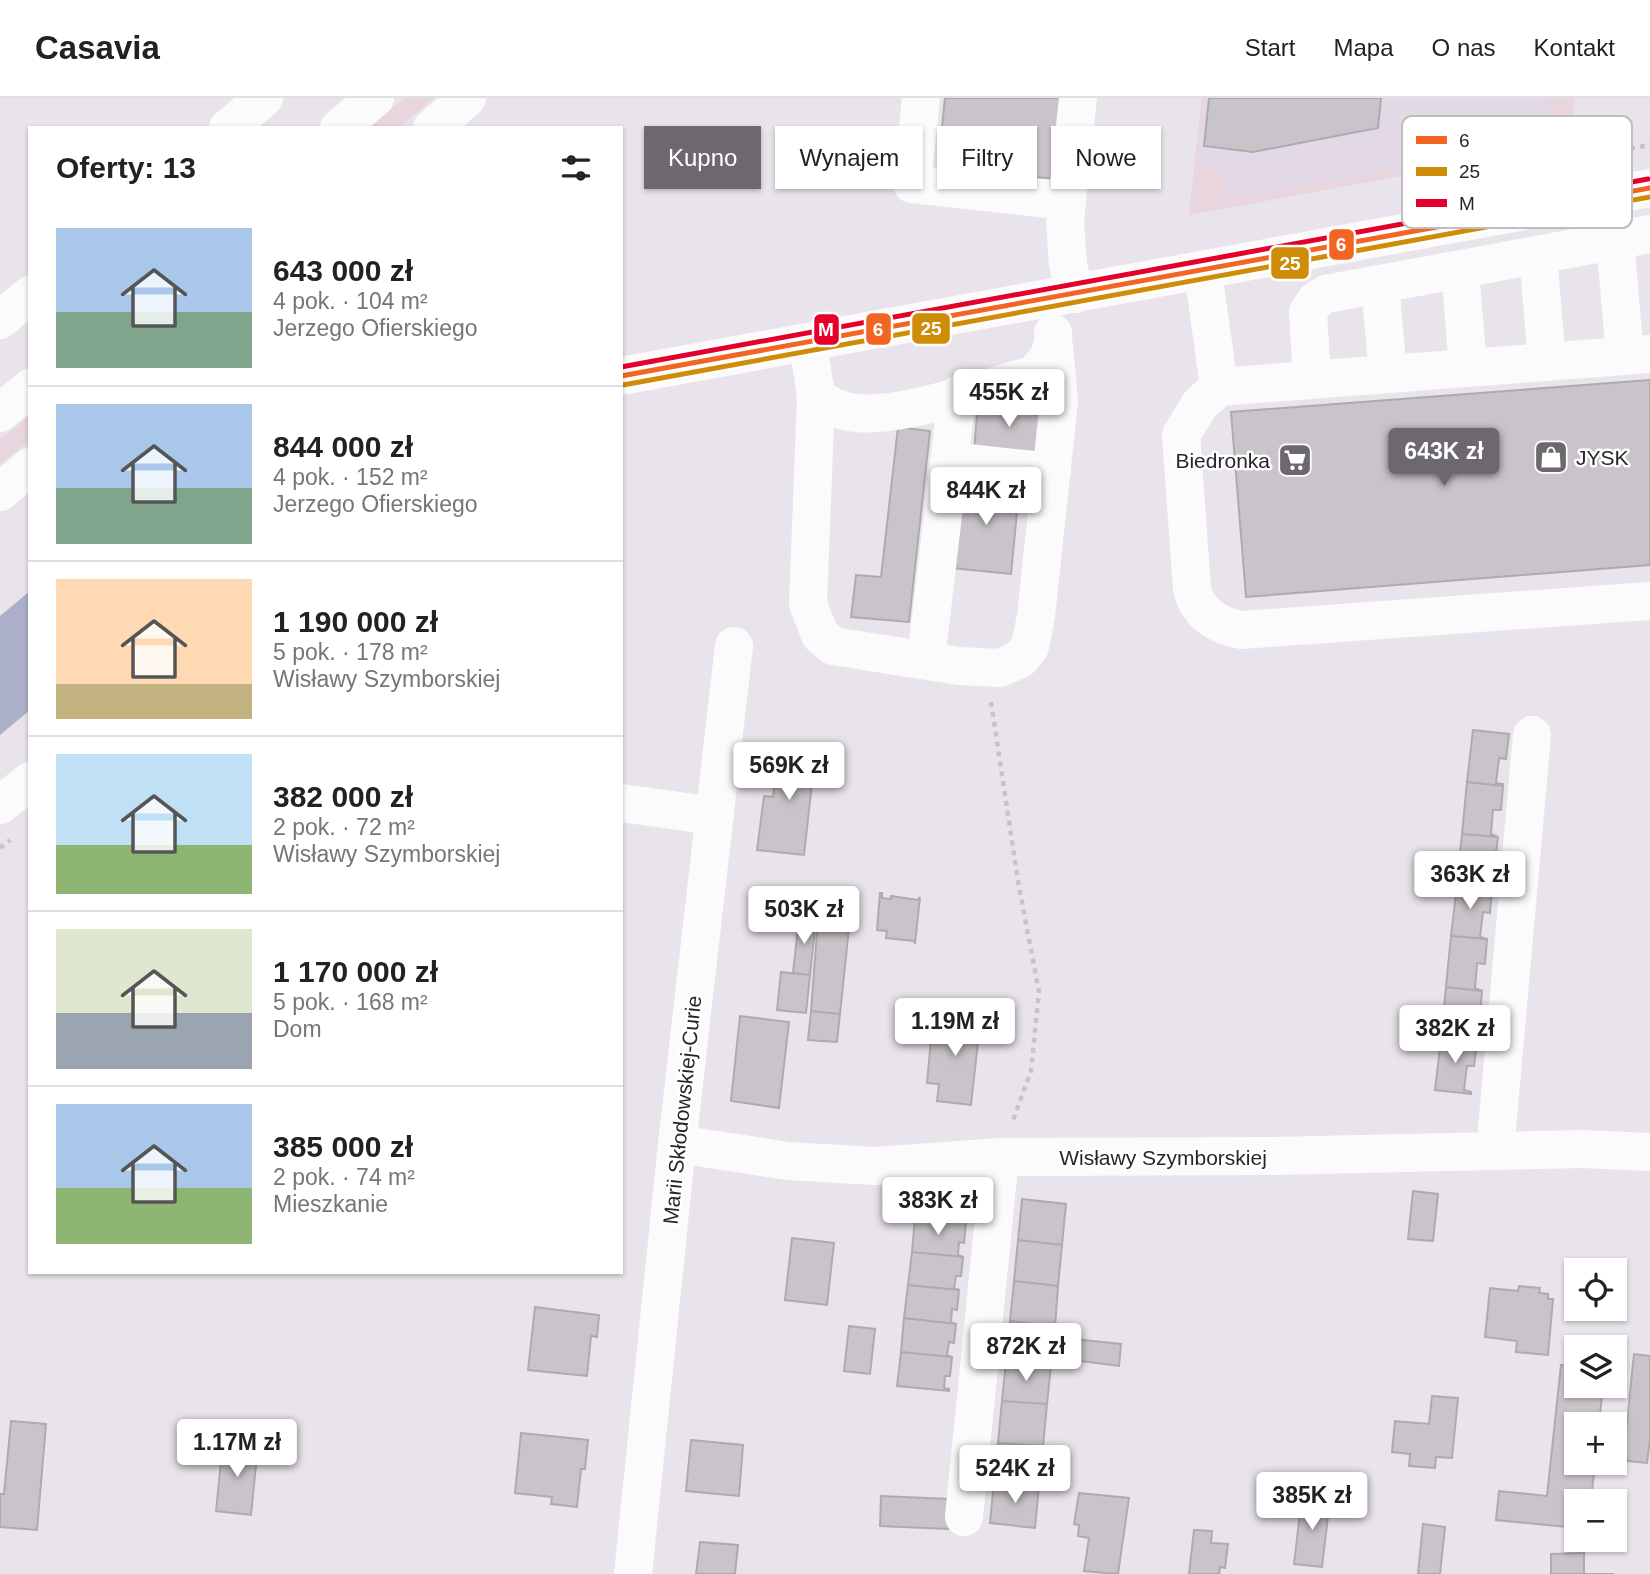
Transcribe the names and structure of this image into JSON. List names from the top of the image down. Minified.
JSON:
{"streets":{"street":["Marii Skłodowskiej-Curie","Wisławy Szymborskiej"]},"crossings":[["Marii Skłodowskiej-Curie","Wisławy Szymborskiej"]],"places":{"shop":["JYSK"],"supermarket":["Biedronka"]},"lines":["transit line M","transit line 6","transit line 25"],"legend":["6","25","M"],"page":{"header":"Casavia","nav":["Start","Mapa","O nas","Kontakt"],"chip":["Kupno","Wynajem","Filtry","Nowe"],"heading":"Oferty: 13","list":[{"name":"643 000 zł","note":"4 pok. · 104 m² · Jerzego Ofierskiego"},{"name":"844 000 zł","note":"4 pok. · 152 m² · Jerzego Ofierskiego"},{"name":"1 190 000 zł","note":"5 pok. · 178 m² · Wisławy Szymborskiej"},{"name":"382 000 zł","note":"2 pok. · 72 m² · Wisławy Szymborskiej"},{"name":"1 170 000 zł","note":"5 pok. · 168 m² · Dom"},{"name":"385 000 zł","note":"2 pok. · 74 m² · Mieszkanie"}],"price":["455K zł","643K zł","844K zł","569K zł","363K zł","503K zł","1.19M zł","382K zł","383K zł","872K zł","1.17M zł","524K zł","385K zł"],"map_buttons":["+","−"]}}
